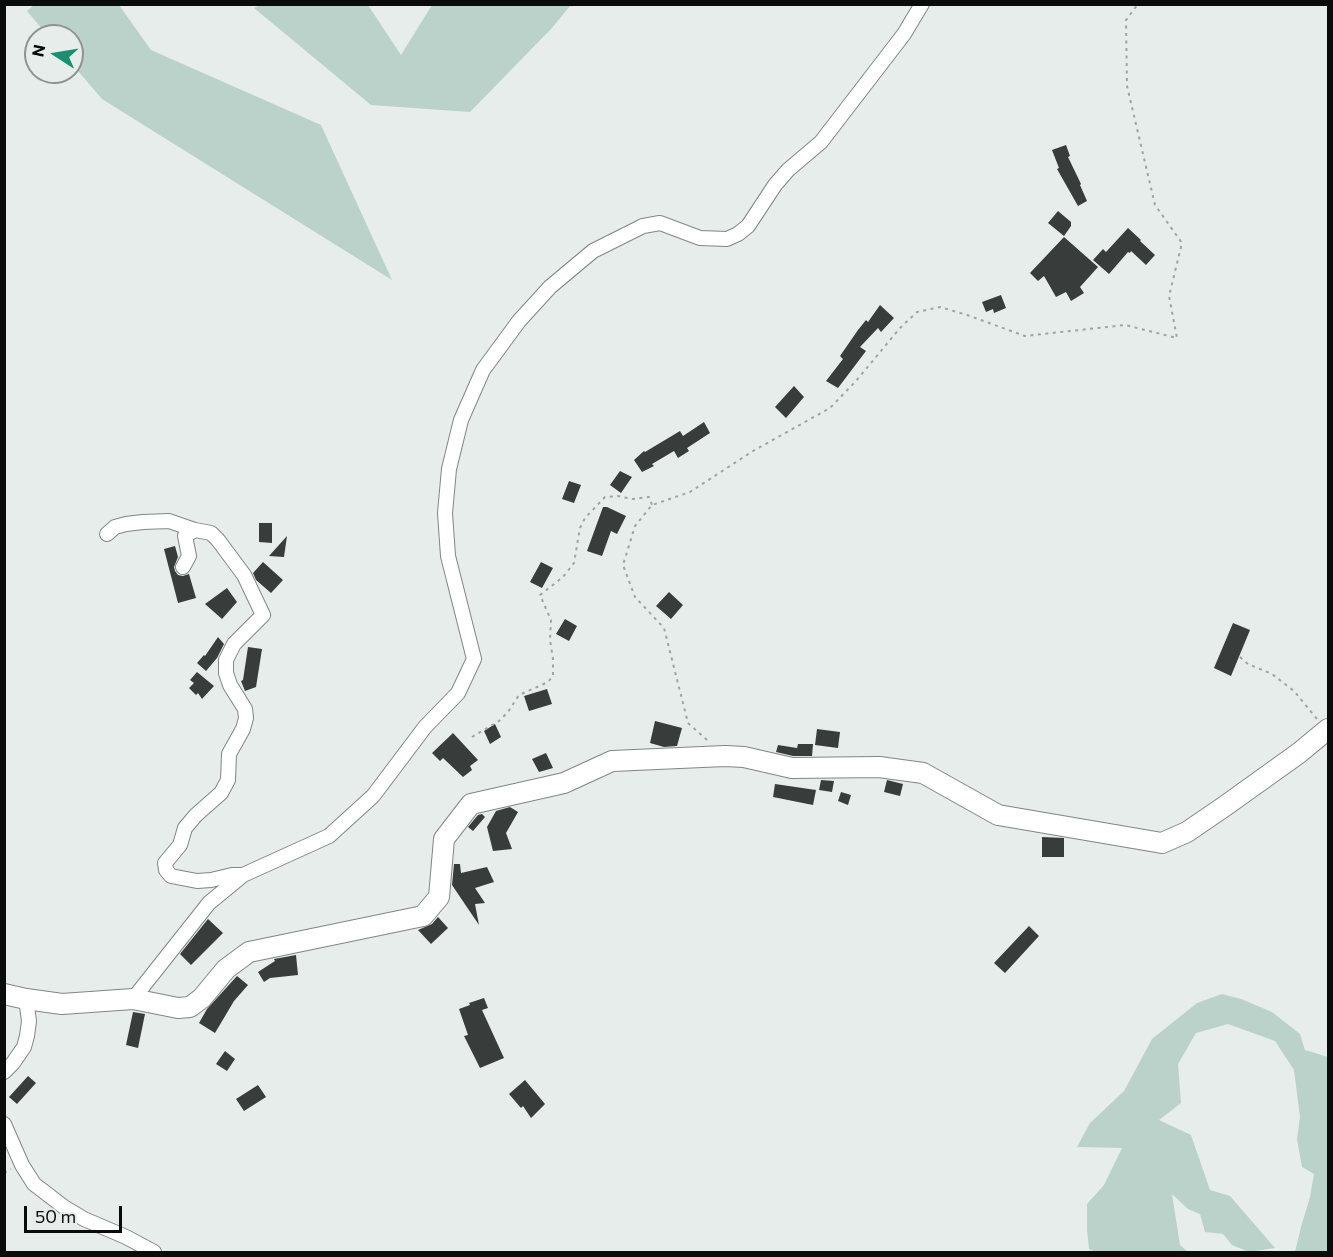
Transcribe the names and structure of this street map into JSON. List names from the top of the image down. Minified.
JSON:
{"scale_bar":"50 m","north":"left"}
